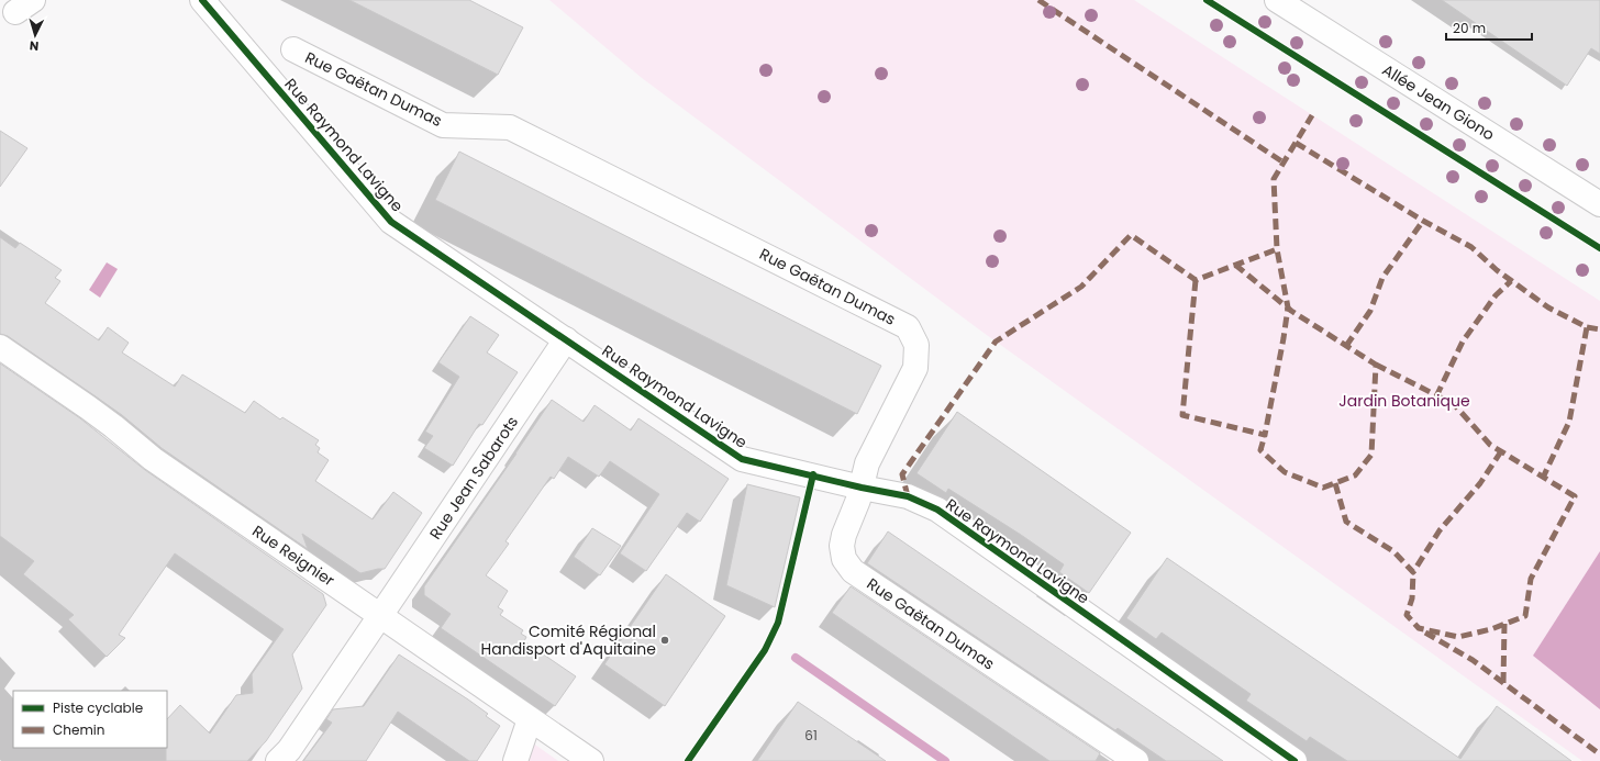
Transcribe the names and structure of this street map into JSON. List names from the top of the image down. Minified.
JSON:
{"streets":{"street":["Rue Gaëtan Dumas","Allée Jean Giono","Rue Raymond Lavigne","Rue Jean Sabarots","Rue Reignier"]},"crossings":[["Rue Gaëtan Dumas","Rue Raymond Lavigne"],["Rue Raymond Lavigne","Rue Jean Sabarots"],["Rue Jean Sabarots","Rue Reignier"]],"parks":["Jardin Botanique"],"places":["Comité Régional Handisport d'Aquitaine"],"house_numbers":["61"],"legend":["Piste cyclable","Chemin"],"scale_bar":"20 m","north":"bottom"}
